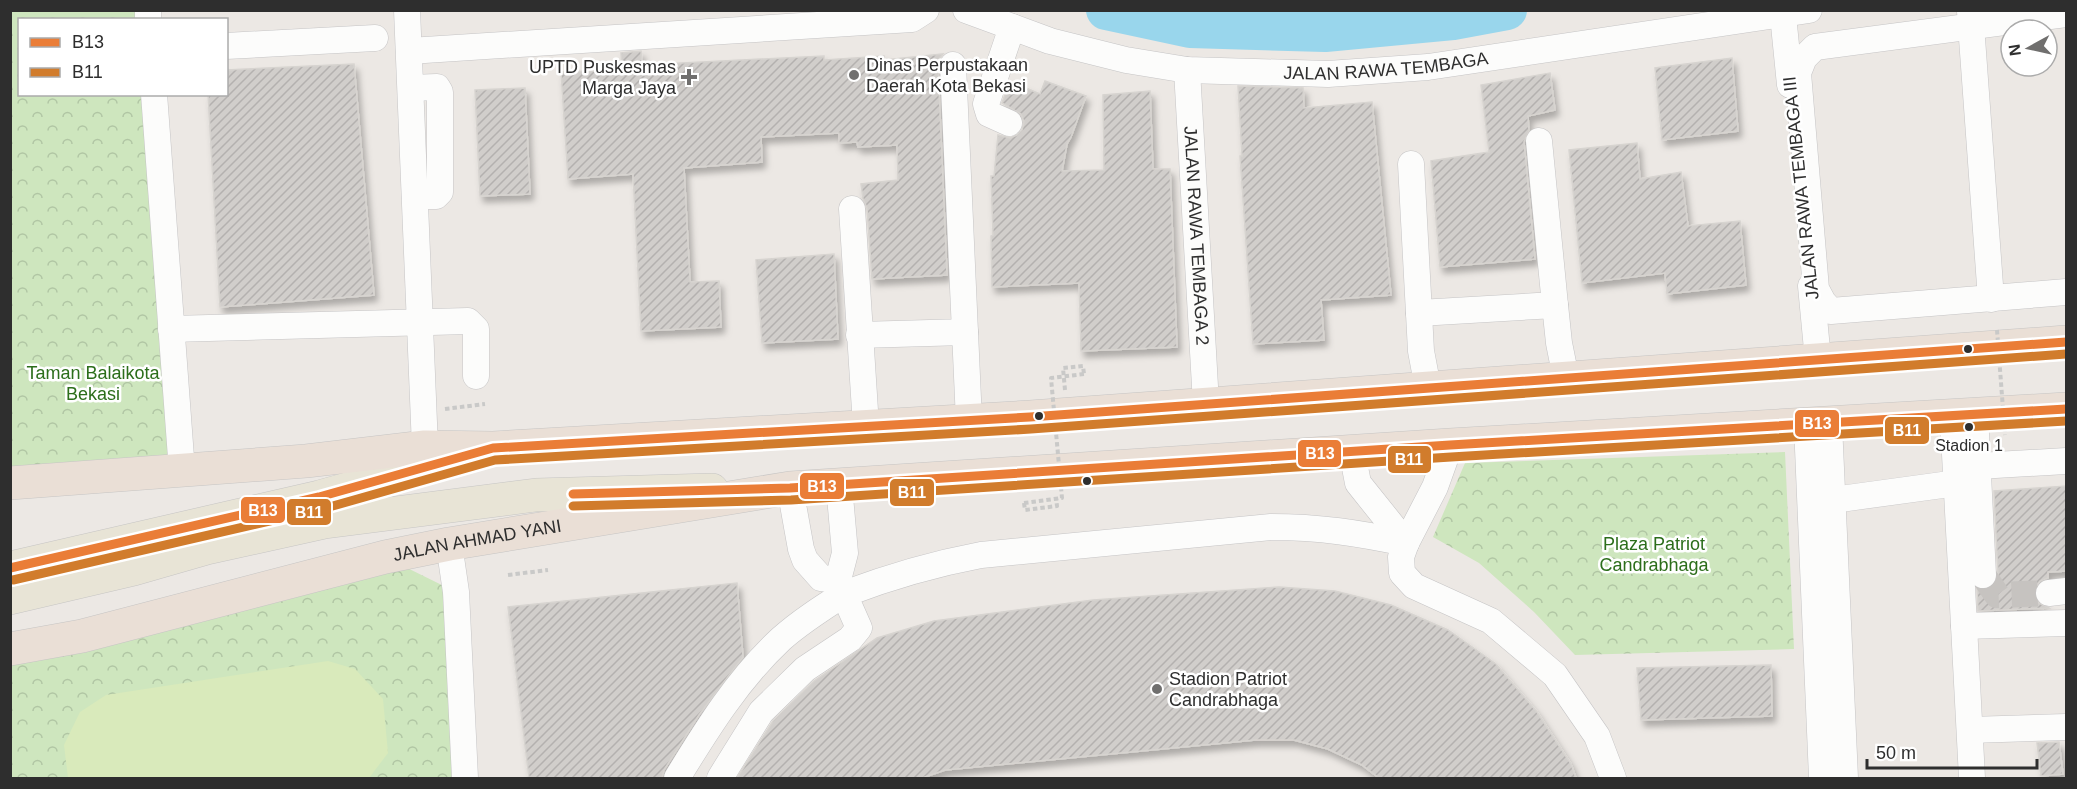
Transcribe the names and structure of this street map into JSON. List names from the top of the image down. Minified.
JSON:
{"streets":{"highway":["JALAN AHMAD YANI"],"street":["JALAN RAWA TEMBAGA","JALAN RAWA TEMBAGA III","JALAN RAWA TEMBAGA 2"]},"crossings":[["JALAN RAWA TEMBAGA","JALAN RAWA TEMBAGA III"],["JALAN RAWA TEMBAGA","JALAN RAWA TEMBAGA 2"]],"parks":["Taman Balaikota Bekasi","Plaza Patriot Candrabhaga"],"places":{"other":["Dinas Perpustakaan Daerah Kota Bekasi","Stadion 1","Stadion Patriot Candrabhaga"],"health":["UPTD Puskesmas Marga Jaya"]},"lines":["transit line B13","transit line B11"],"legend":["B13","B11"],"scale_bar":"50 m","north":"left"}
